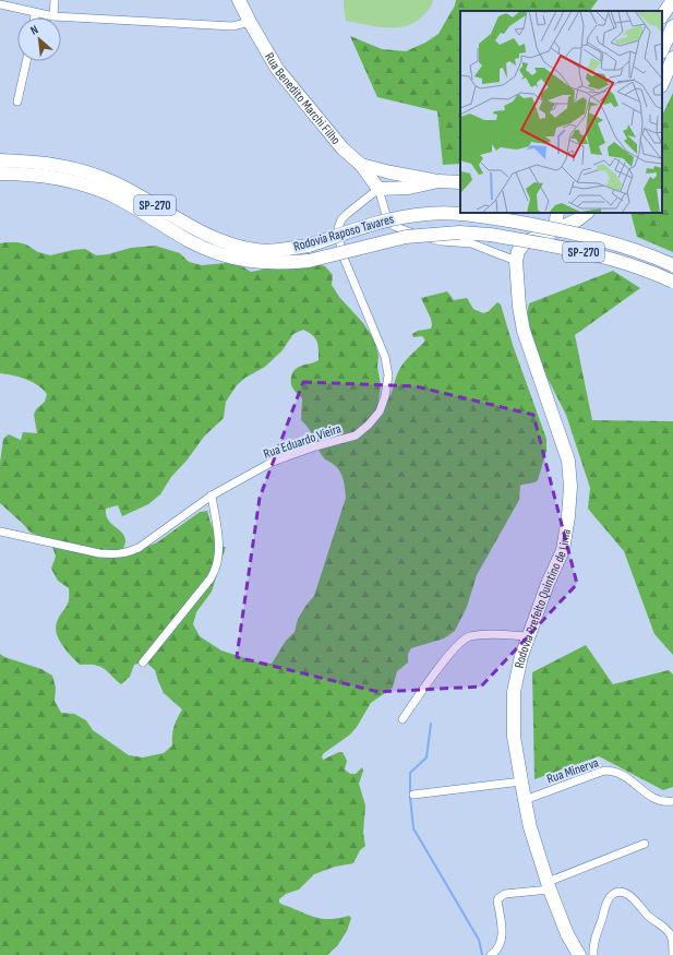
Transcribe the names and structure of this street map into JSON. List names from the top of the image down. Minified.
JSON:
{"streets":{"main road":["Rua Benedito Marchi Filho","SP-270","Rodovia Raposo Tavares","Rodovia Prefeito Quintino de Lima"],"street":["Rua Eduardo Vieira","Rua Minerva"]},"crossings":[["Rua Benedito Marchi Filho","Rua Eduardo Vieira"],["SP-270","Rodovia Prefeito Quintino de Lima"],["Rodovia Prefeito Quintino de Lima","Rua Minerva"]],"north":"top left"}
